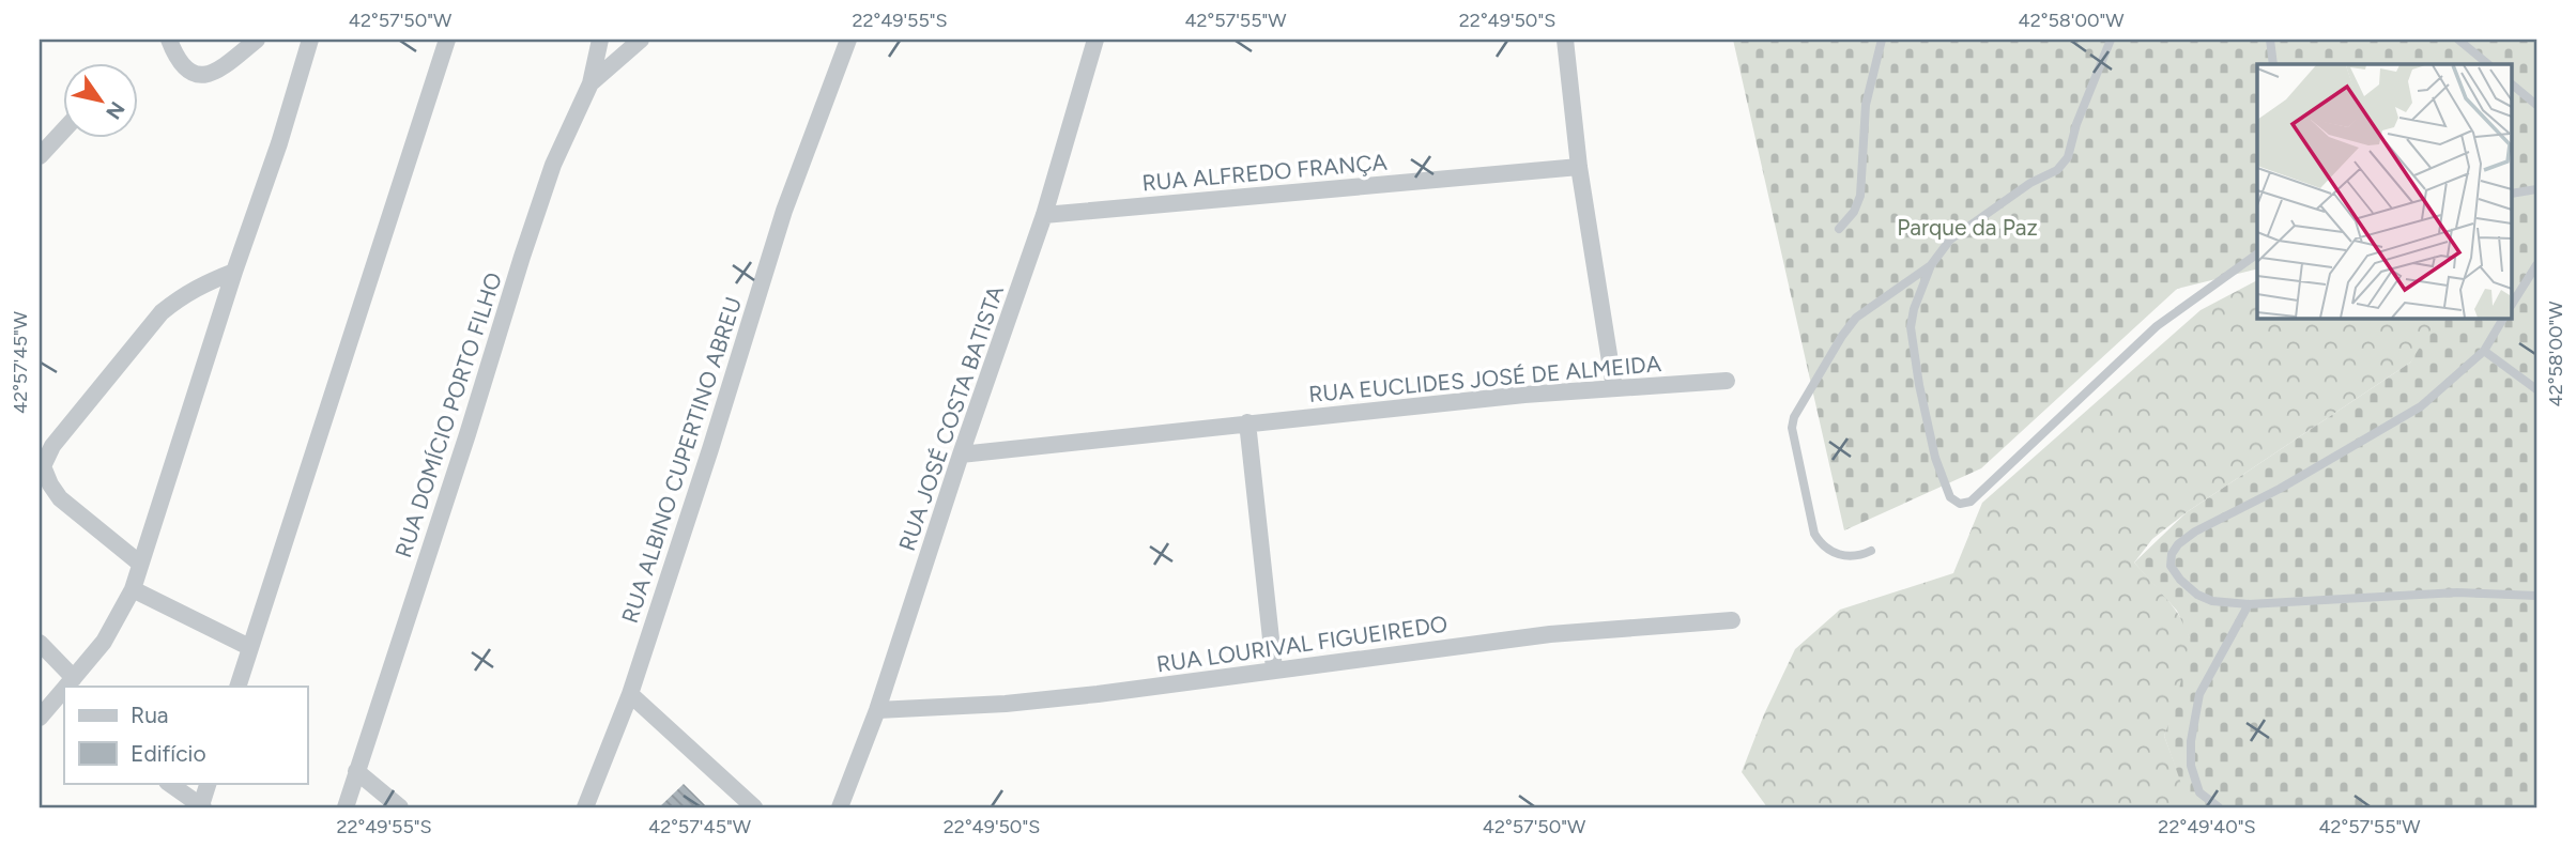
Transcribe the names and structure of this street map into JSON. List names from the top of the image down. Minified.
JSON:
{"streets":{"street":["RUA ALFREDO FRANÇA","RUA EUCLIDES JOSÉ DE ALMEIDA","RUA DOMÍCIO PORTO FILHO","RUA JOSÉ COSTA BATISTA","RUA ALBINO CUPERTINO ABREU","RUA LOURIVAL FIGUEIREDO"]},"crossings":[["RUA ALFREDO FRANÇA","RUA JOSÉ COSTA BATISTA"],["RUA EUCLIDES JOSÉ DE ALMEIDA","RUA JOSÉ COSTA BATISTA"],["RUA JOSÉ COSTA BATISTA","RUA LOURIVAL FIGUEIREDO"]],"parks":["Parque da Paz"],"legend":["Rua","Edifício"],"north":"bottom right","coordinates":["42°57'50\"W","22°49'55\"S","42°57'55\"W","22°49'50\"S","42°58'00\"W","42°57'45\"W","22°49'40\"S"]}
